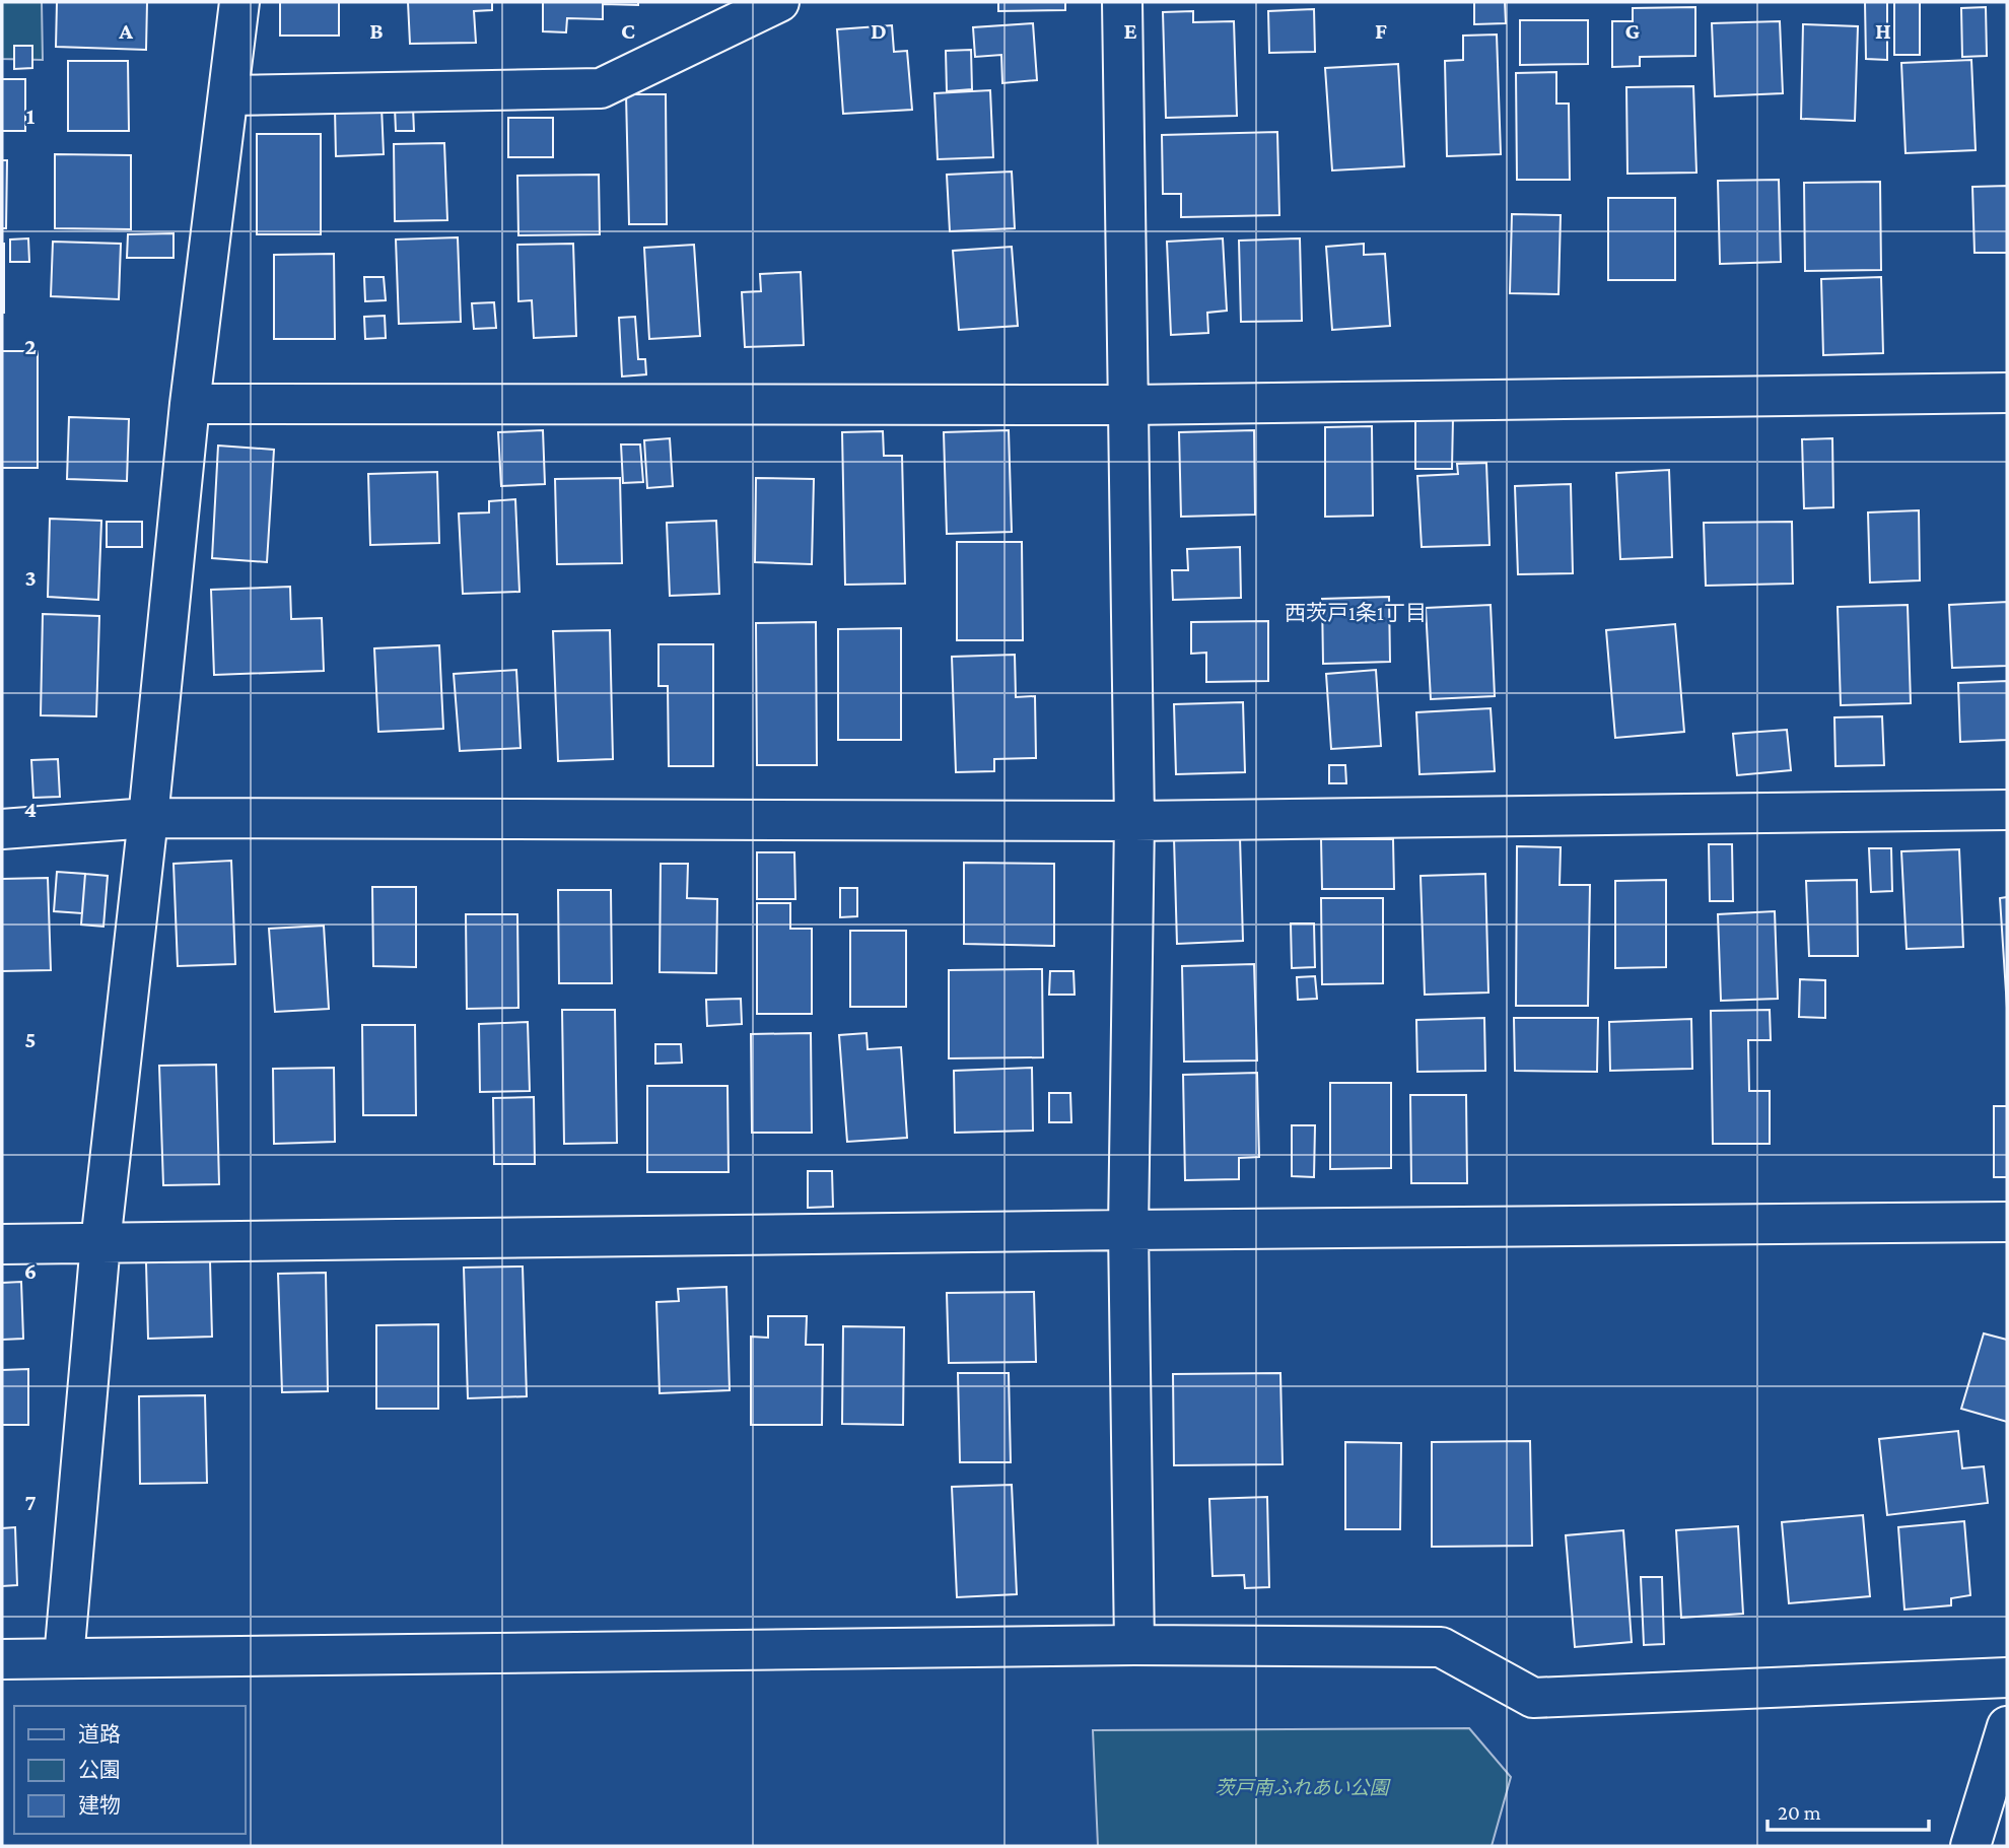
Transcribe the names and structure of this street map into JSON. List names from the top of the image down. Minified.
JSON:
{"districts":["西茨戸1条1丁目"],"parks":["茨戸南ふれあい公園"],"legend":["道路","公園","建物"],"scale_bar":"20 m","grid":{"columns":["A","B","C","D","E","F","G","H"],"rows":["1","2","3","4","5","6","7"]}}
